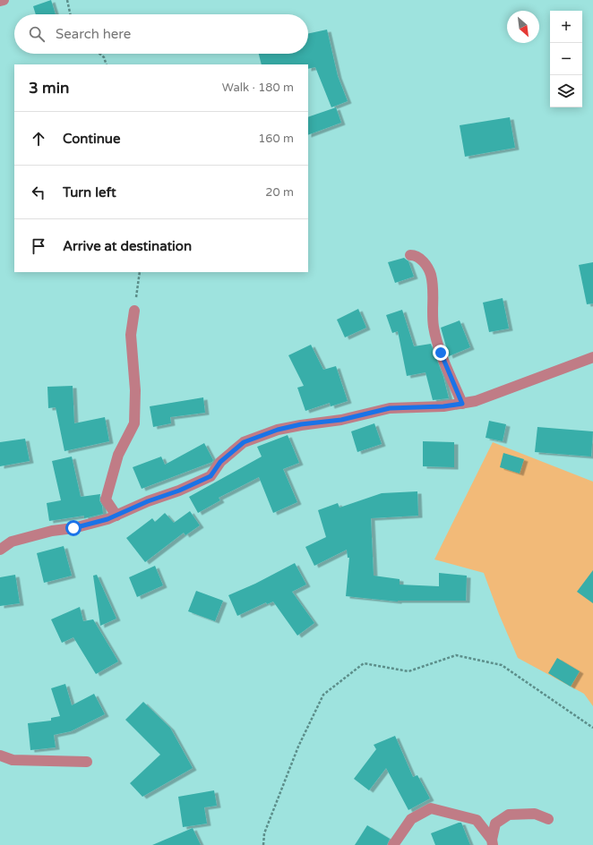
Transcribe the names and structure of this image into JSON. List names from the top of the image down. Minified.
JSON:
{"north":"bottom right","page":{"map_buttons":["+","−"],"search":"Search here","heading":["3 min","Walk · 180 m"],"list":[["Continue","160 m"],["Turn left","20 m"],"Arrive at destination"]}}
